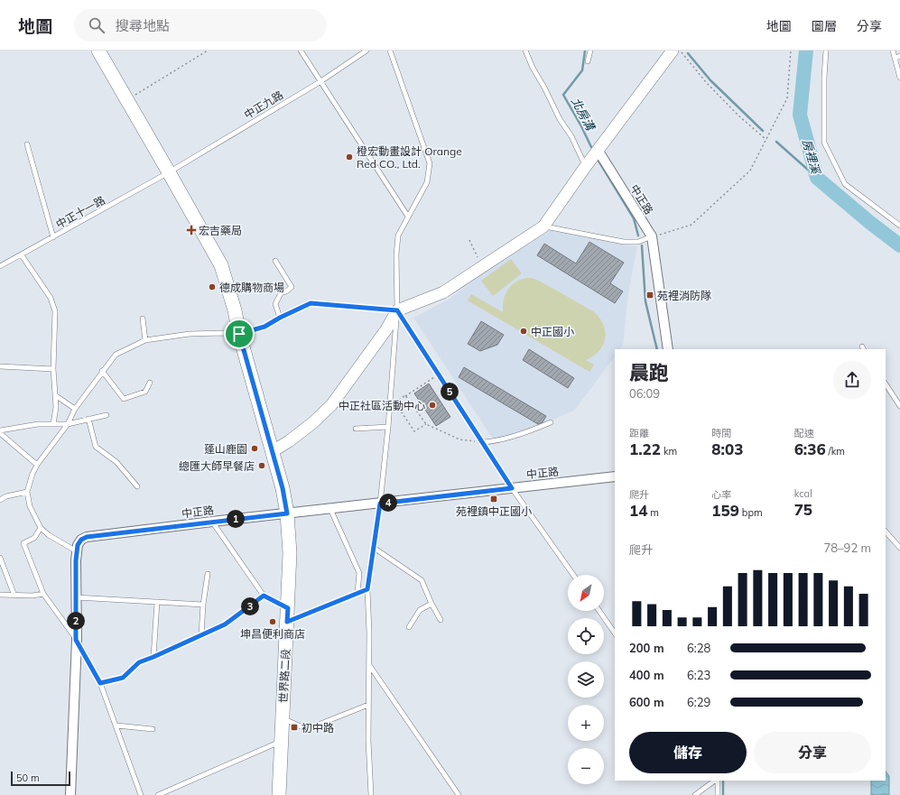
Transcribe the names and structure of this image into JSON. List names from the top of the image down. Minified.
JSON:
{"streets":{"main road":["世界路二段"],"street":["中正路"],"lane":["中正九路","中正十一路"]},"crossings":[["中正九路","中正十一路"],["中正九路","世界路二段"],["中正路","世界路二段"],["中正十一路","世界路二段"]],"water":["北房溝","房裡溪"],"places":{"other":["橙宏動畫設計 Orange Red CO., Ltd.","德成購物商場","中正國小","中正社區活動中心","蓬山鹿園","總匯大師早餐店","坤昌便利商店"],"health":["宏吉藥局"],"transit":["苑裡消防隊","苑裡鎮中正國小","初中路"]},"scale_bar":"50 m","north":"bottom left","page":{"header":"地圖","search":"搜尋地點","nav":["地圖","圖層","分享"],"heading":["晨跑","06:09"],"pins":["5","4","1","3","2"],"stats":[["距離","1.22 km"],["時間","8:03"],["配速","6:36 /km"],["爬升","14 m"],["心率","159 bpm"],["kcal","75"]],"chart":["爬升","78–92 m"],"map_buttons":["+","−"],"list":[{"name":"200 m","note":"6:28"},{"name":"400 m","note":"6:23"},{"name":"600 m","note":"6:29"}],"buttons":["儲存","分享"],"scale":"50 m"}}
